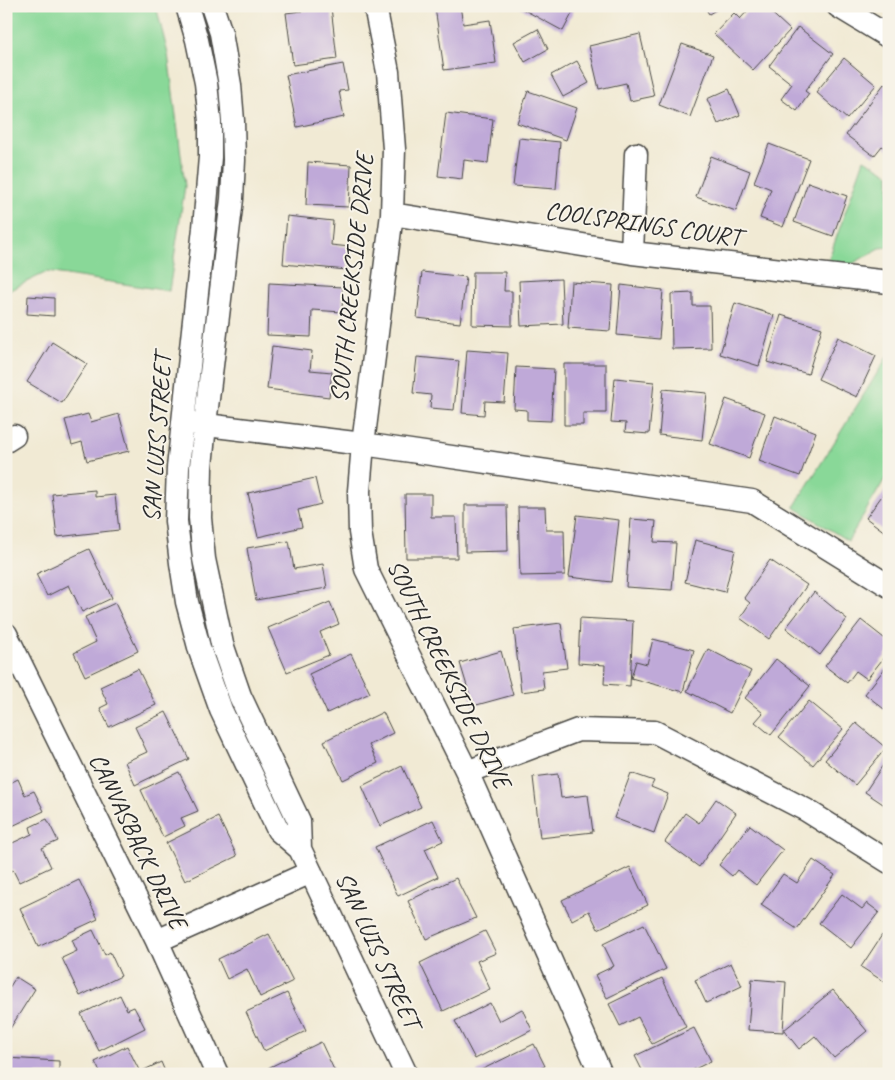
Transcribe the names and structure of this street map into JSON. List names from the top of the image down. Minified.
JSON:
{"streets":{"street":["COOLSPRINGS COURT","SOUTH CREEKSIDE DRIVE","SAN LUIS STREET","CANVASBACK DRIVE"]},"crossings":[["COOLSPRINGS COURT","SOUTH CREEKSIDE DRIVE"]]}
